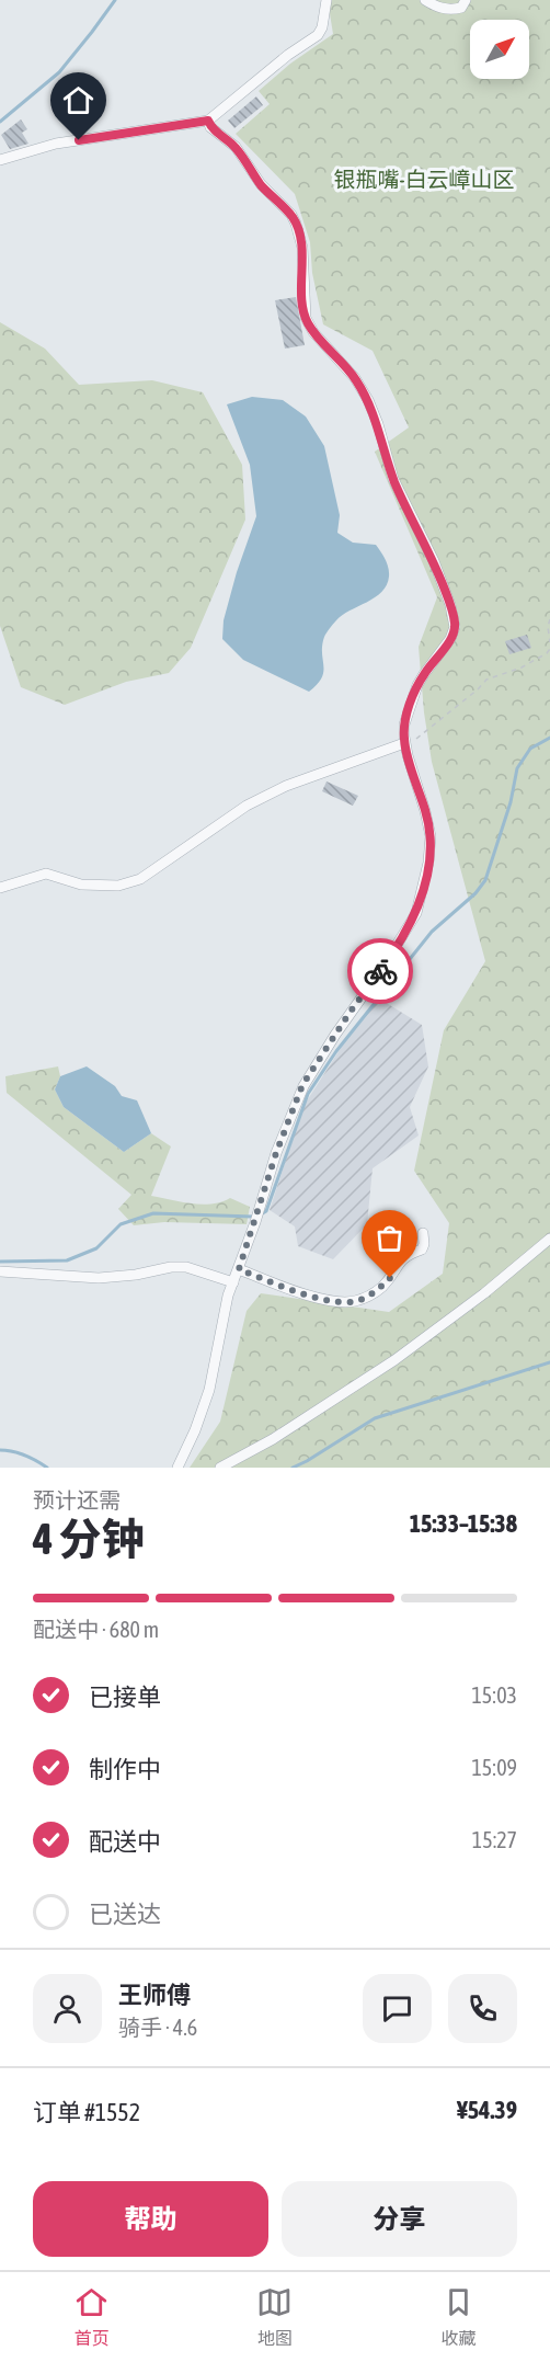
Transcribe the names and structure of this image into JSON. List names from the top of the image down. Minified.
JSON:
{"parks":["银瓶嘴-白云嶂山区"],"north":"top right","page":{"heading":["4 分钟","预计还需","15:33–15:38"],"panel":["王师傅","骑手 · 4.6","订单 #1552","¥54.39"],"bar":"配送中 · 680 m","list":[["已接单","15:03"],["制作中","15:09"],["配送中","15:27"],"已送达"],"buttons":["帮助","分享"],"tabs":["首页","地图","收藏"]}}
